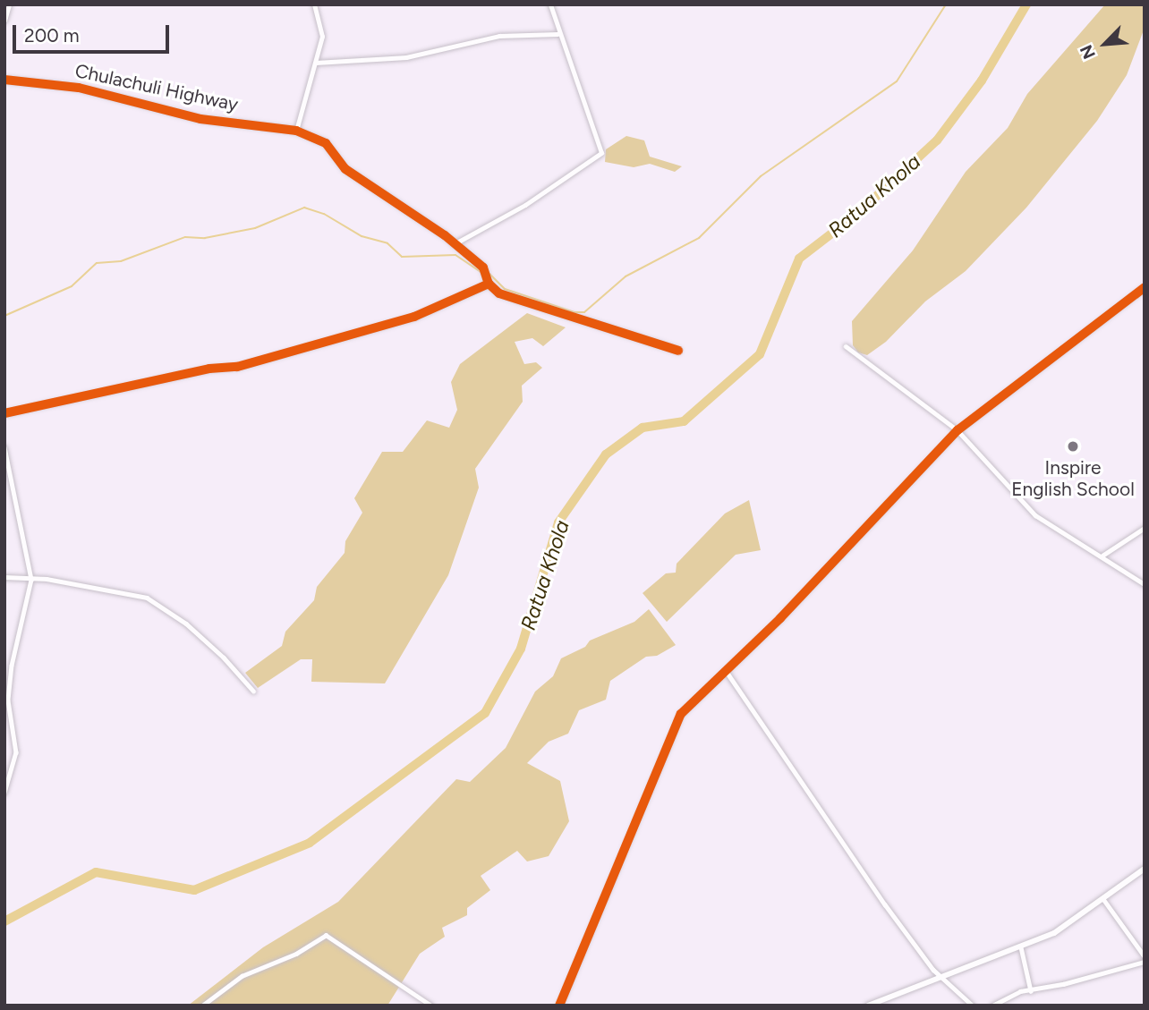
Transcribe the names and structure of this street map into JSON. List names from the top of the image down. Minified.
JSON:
{"streets":{"street":["Chulachuli Highway"]},"water":["Ratua Khola"],"places":["Inspire English School"],"scale_bar":"200 m","north":"bottom left"}
